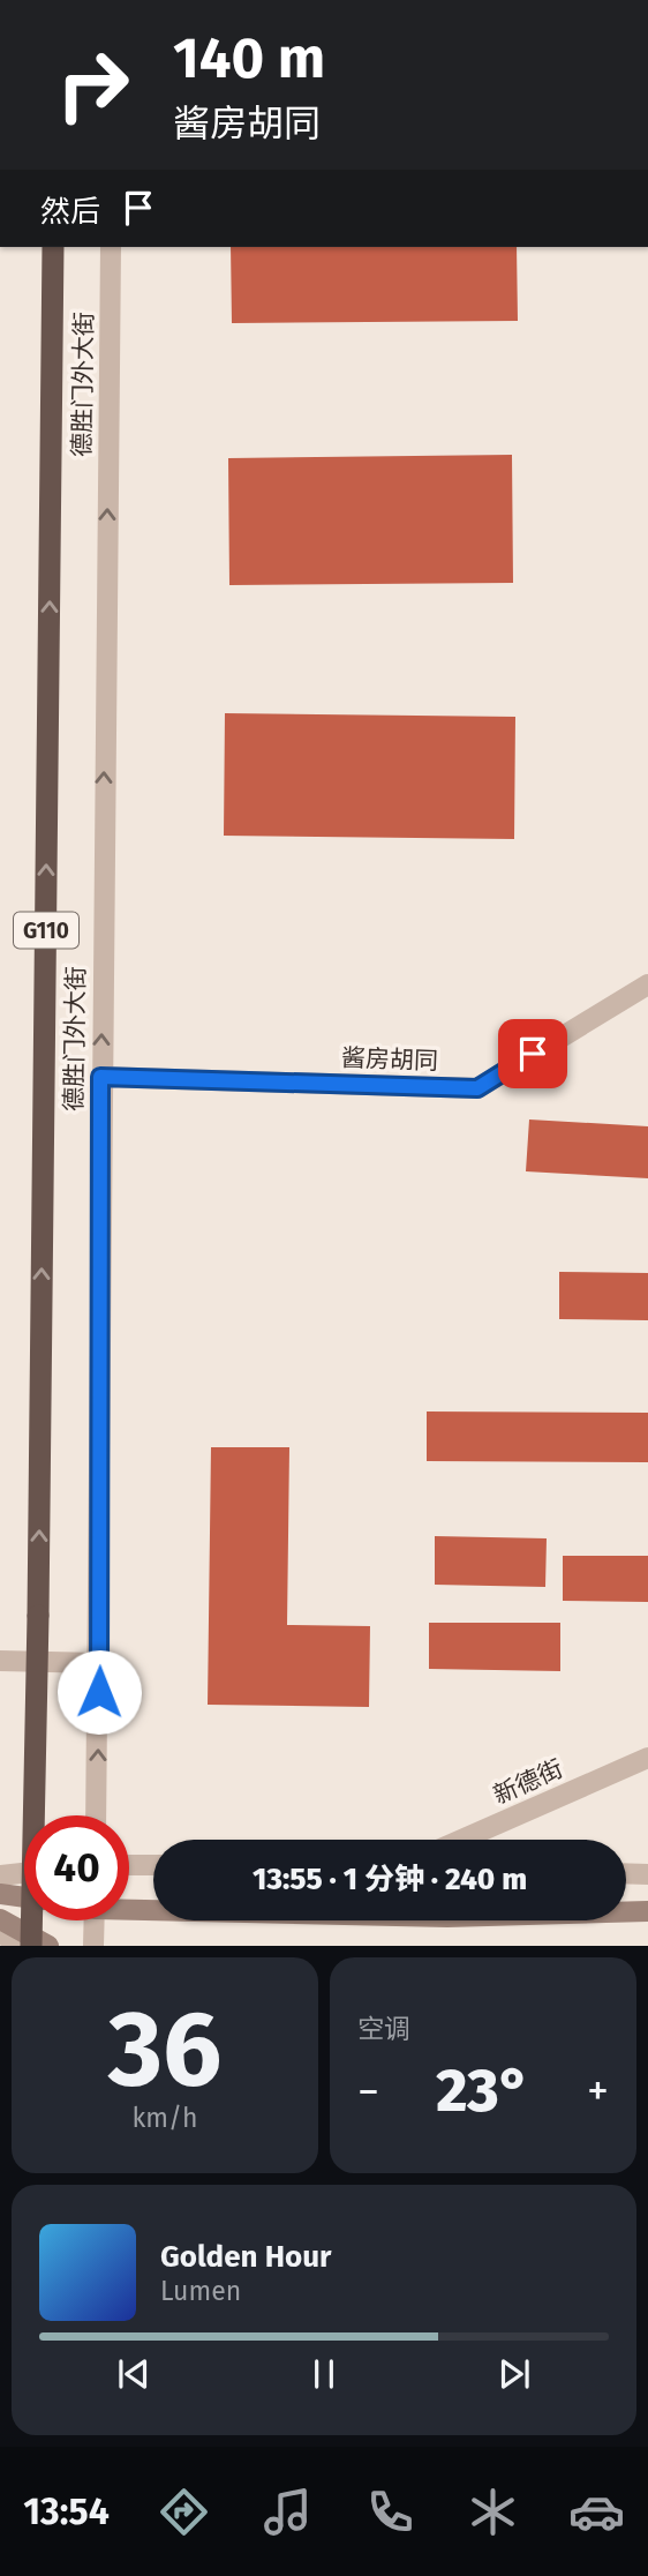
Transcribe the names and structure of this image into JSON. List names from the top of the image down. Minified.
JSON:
{"streets":{"highway":["德胜门外大街","G110"],"street":["酱房胡同","新德街"]},"crossings":[["德胜门外大街","酱房胡同"]],"one_way":["德胜门外大街"],"page":{"turn":["140 m","酱房胡同"],"then":"然后","limit":"40","trip":"13:55 · 1 分钟 · 240 m","tile":[["36","km/h"],"空调"],"heat":["−","23°","+"],"song":["Golden Hour","Lumen"],"tabs":"13:54"}}
